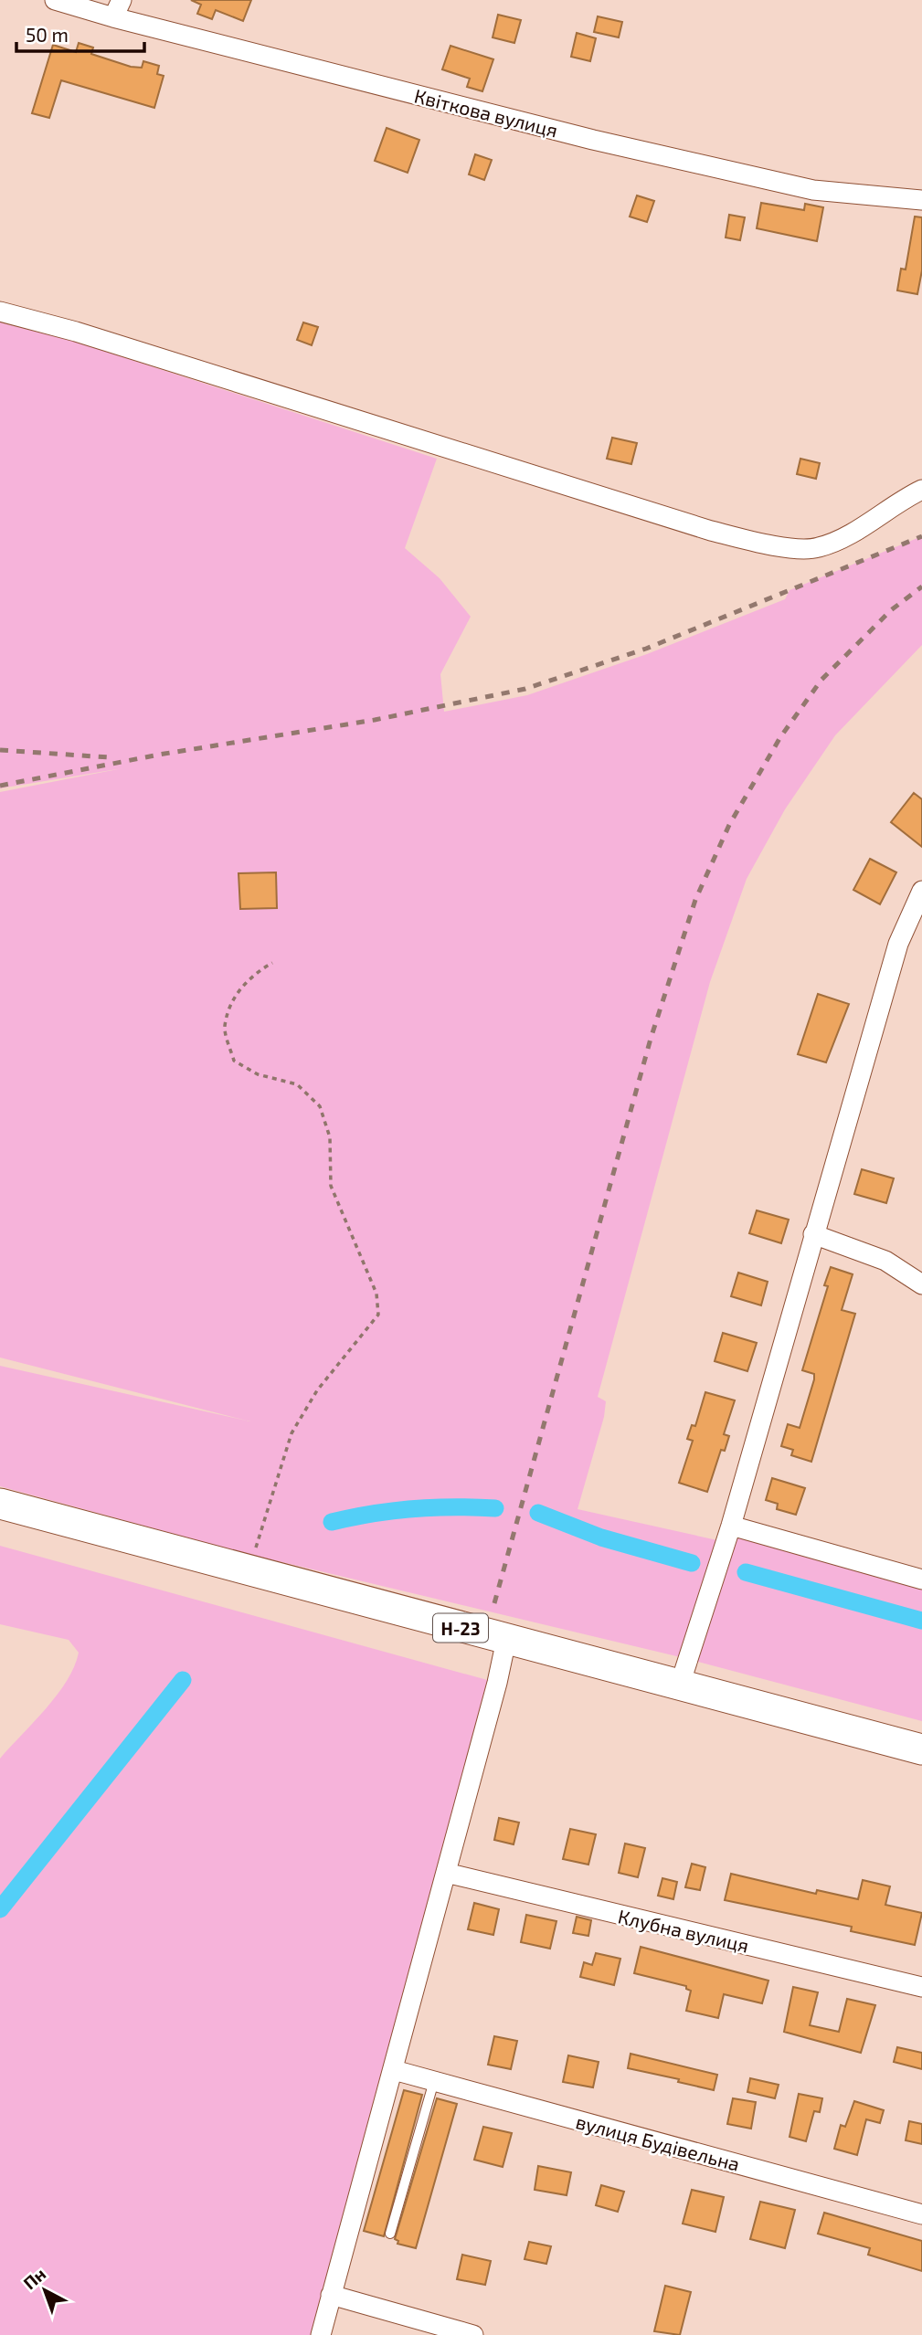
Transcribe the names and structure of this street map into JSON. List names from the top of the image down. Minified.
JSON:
{"streets":{"main road":["Н-23"],"street":["Квіткова вулиця","Клубна вулиця","вулиця Будівельна"]},"scale_bar":"50 m","north":"top left"}
